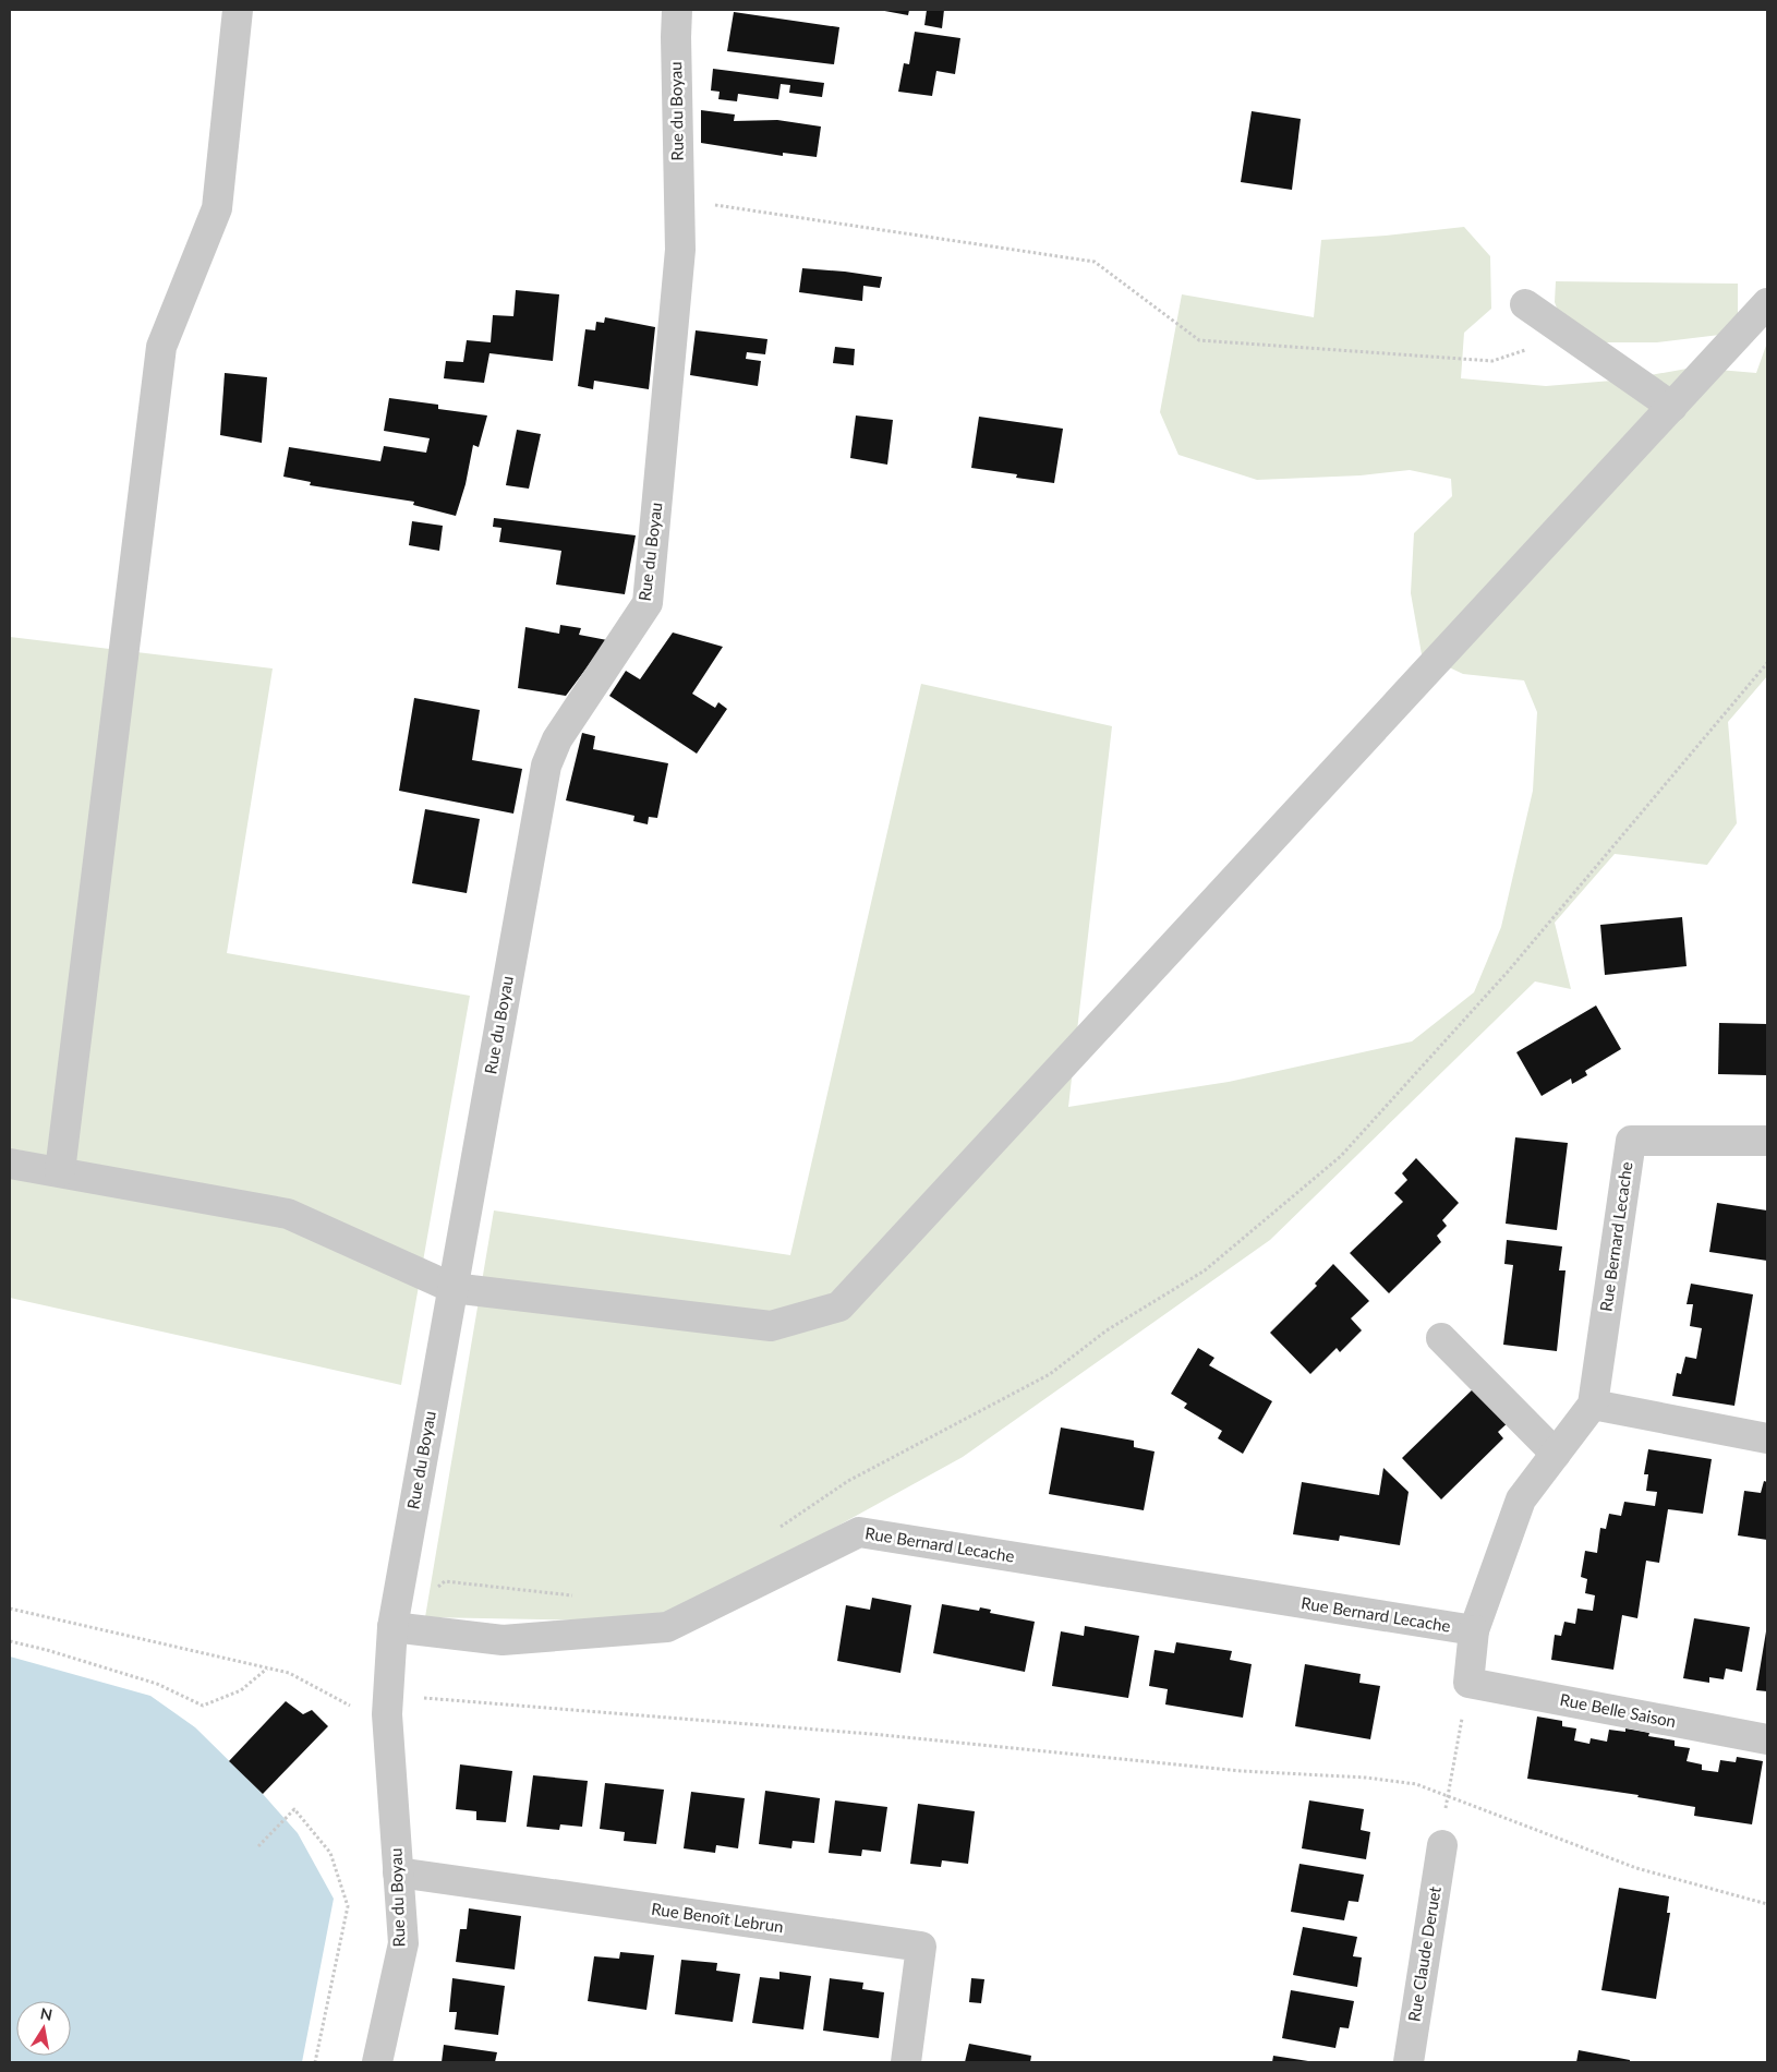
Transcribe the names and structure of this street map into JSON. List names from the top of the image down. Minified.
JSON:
{"streets":{"street":["Rue du Boyau","Rue Bernard Lecache","Rue Belle Saison","Rue Benoît Lebrun","Rue Claude Deruet"]},"crossings":[["Rue du Boyau","Rue Bernard Lecache"],["Rue du Boyau","Rue Benoît Lebrun"],["Rue Bernard Lecache","Rue Belle Saison"]],"north":"top"}
